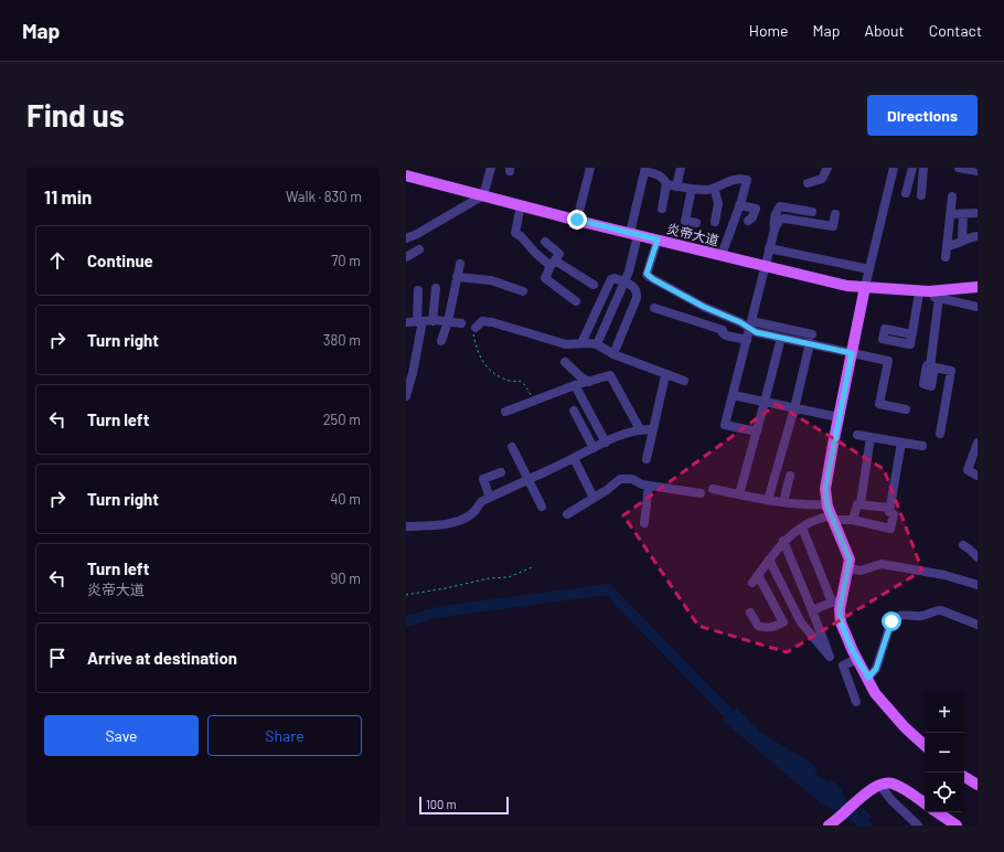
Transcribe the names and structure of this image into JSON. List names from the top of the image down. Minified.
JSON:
{"streets":{"main road":["炎帝大道"]},"scale_bar":"100 m","page":{"header":"Map","nav":["Home","Map","About","Contact"],"buttons":["Directions",["Save","Share"]],"title":"Find us","heading":["11 min","Walk · 830 m"],"list":[["Continue","70 m"],["Turn right","380 m"],["Turn left","250 m"],["Turn right","40 m"],["Turn left","炎帝大道","90 m"],"Arrive at destination"],"map_buttons":["+","−"],"scale":"100 m"}}
